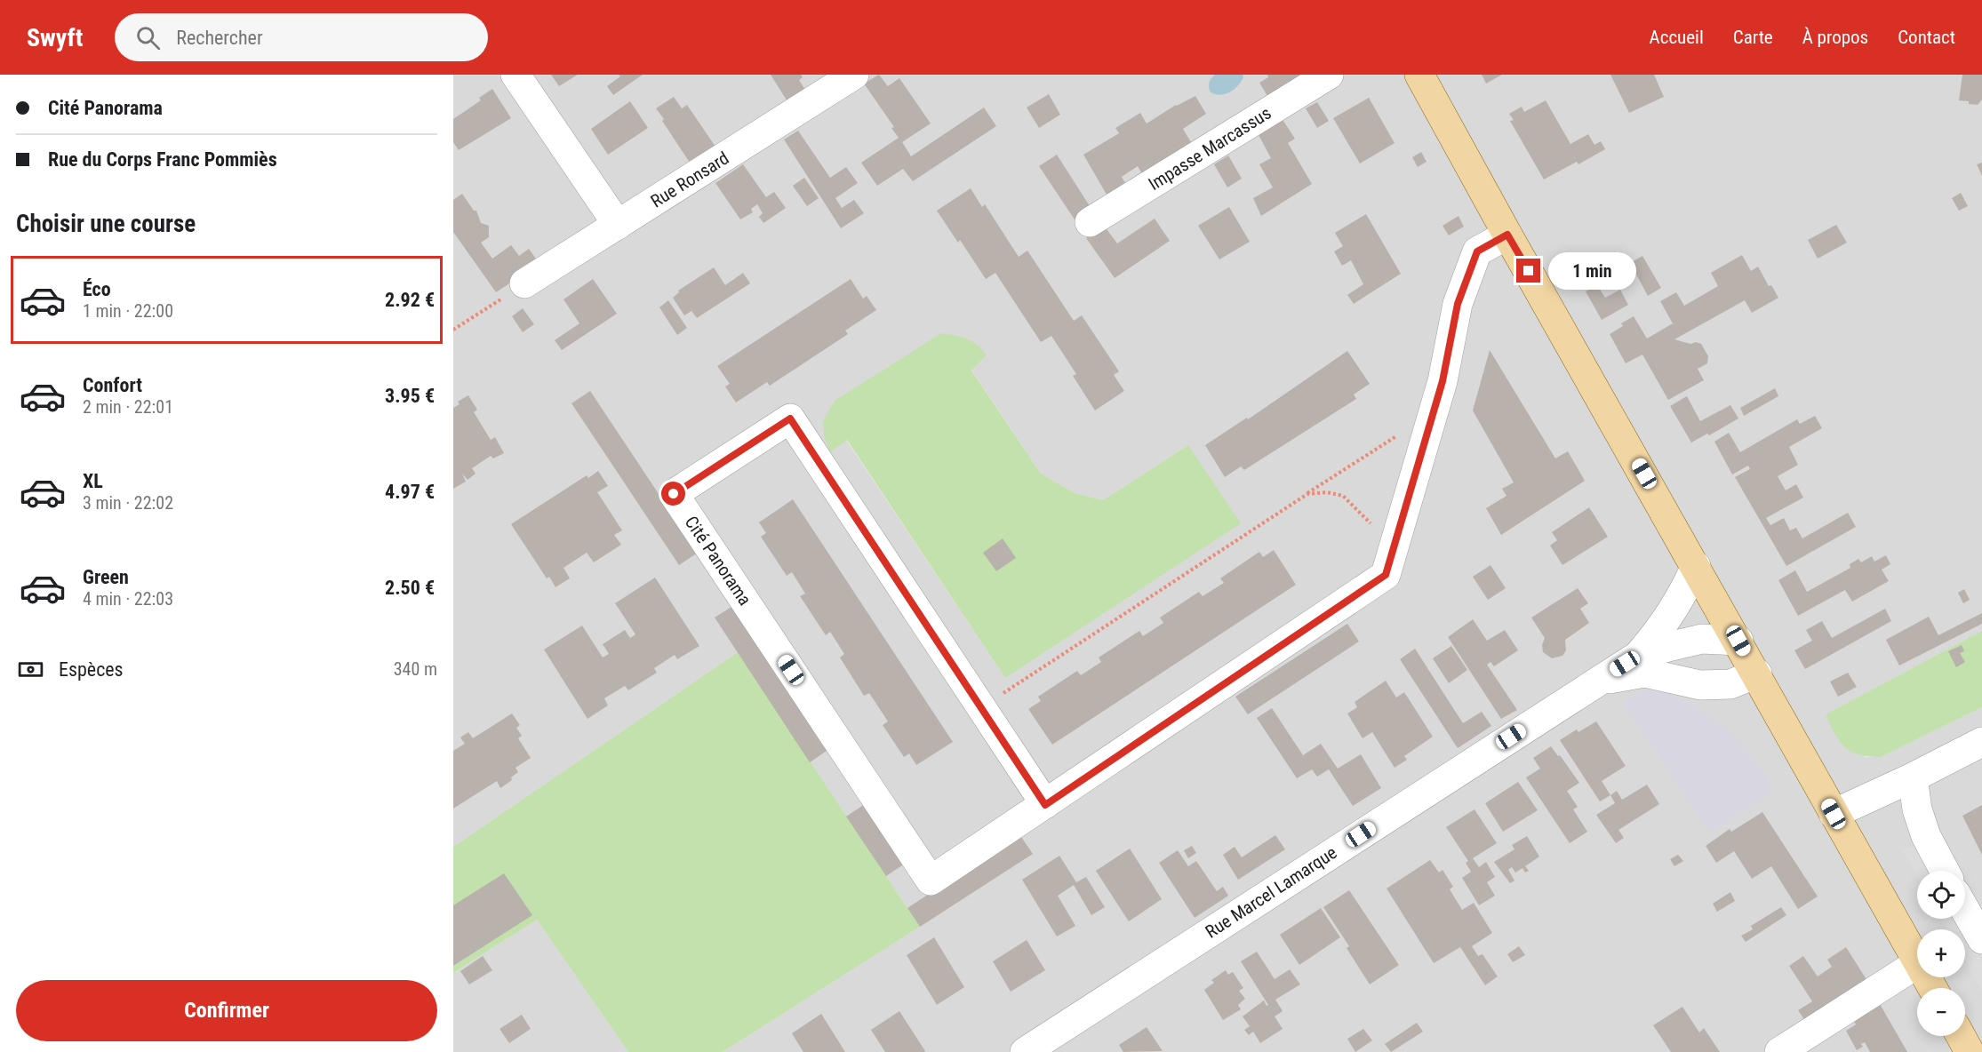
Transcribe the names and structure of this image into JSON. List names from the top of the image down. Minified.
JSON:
{"streets":{"street":["Impasse Marcassus","Rue Ronsard","Cité Panorama","Rue Marcel Lamarque"]},"page":{"header":"Swyft","search":"Rechercher","nav":["Accueil","Carte","À propos","Contact"],"banner":["Cité Panorama","Rue du Corps Franc Pommiès"],"heading":"Choisir une course","bubble":"1 min","list":[{"name":"Éco","note":"1 min · 22:00","value":"2.92 €"},{"name":"Confort","note":"2 min · 22:01","value":"3.95 €"},{"name":"XL","note":"3 min · 22:02","value":"4.97 €"},{"name":"Green","note":"4 min · 22:03","value":"2.50 €"}],"pay":["Espèces","340 m"],"map_buttons":["+","−"],"buttons":"Confirmer"}}
